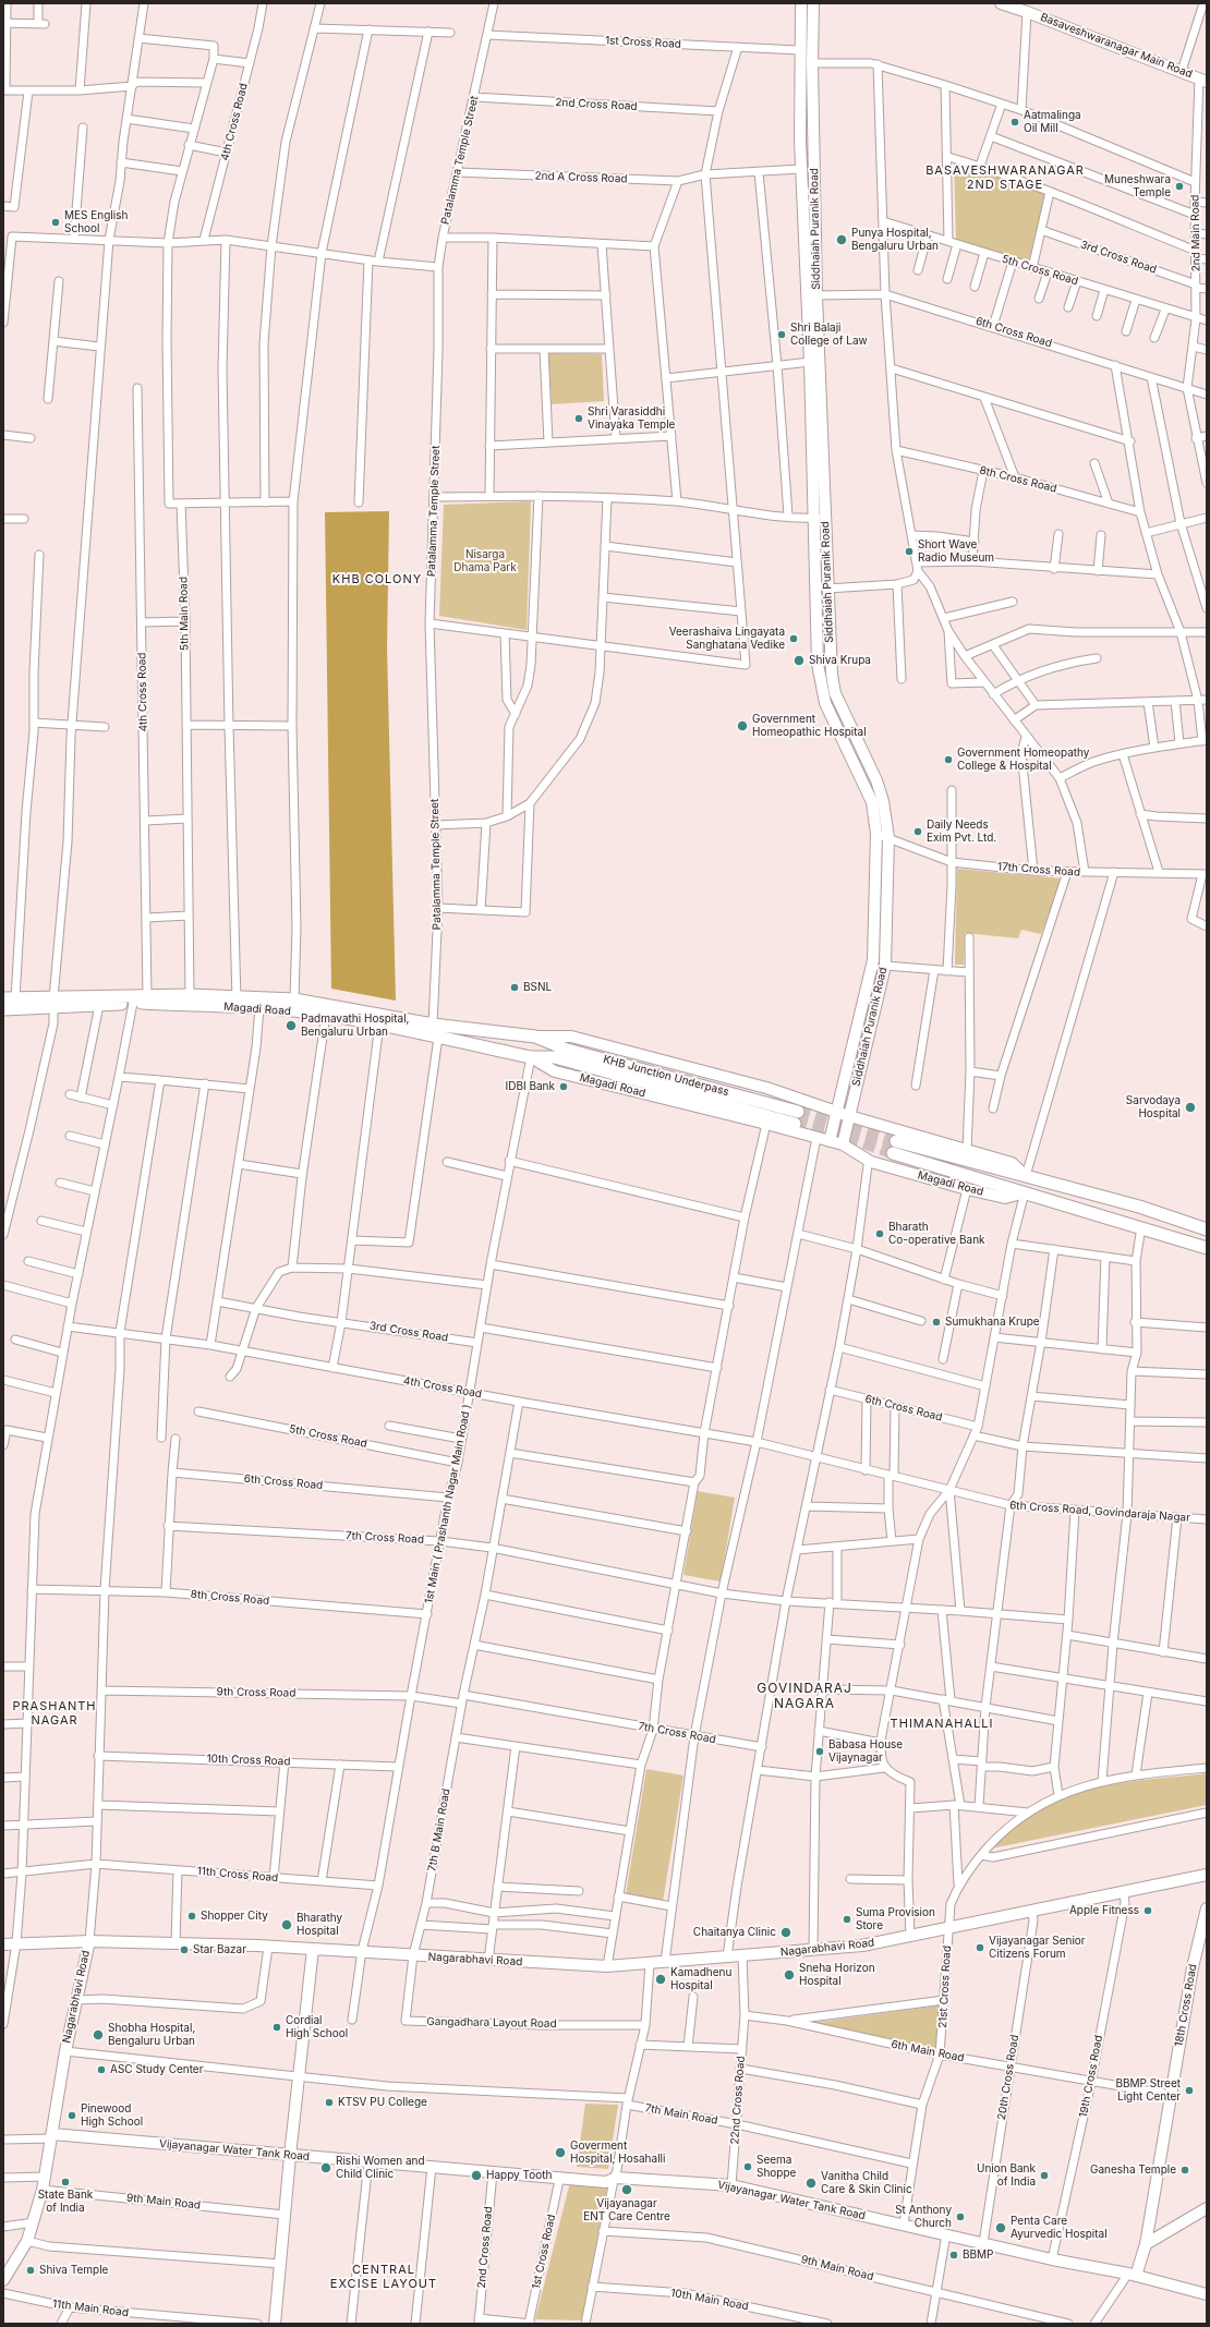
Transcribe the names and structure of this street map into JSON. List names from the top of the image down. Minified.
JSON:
{"streets":{"main road":["Basaveshwaranagar Main Road","Siddhaiah Puranik Road","Magadi Road","KHB Junction Underpass","Nagarabhavi Road","18th Cross Road","Vijayanagar Water Tank Road"],"street":["1st Cross Road","2nd Cross Road","4th Cross Road","Patalamma Temple Street","2nd A Cross Road","2nd Main Road","3rd Cross Road","5th Cross Road","6th Cross Road","8th Cross Road","5th Main Road","17th Cross Road","1st Main ( Prashanth Nagar Main Road )","6th Cross Road, Govindaraja Nagar","7th Cross Road","9th Cross Road","10th Cross Road","7th B Main Road","11th Cross Road","21st Cross Road","Gangadhara Layout Road","6th Main Road","19th Cross Road","20th Cross Road","22nd Cross Road","7th Main Road","9th Main Road","10th Main Road","11th Main Road"]},"crossings":[["1st Cross Road","Patalamma Temple Street"],["1st Cross Road","Siddhaiah Puranik Road"],["1st Cross Road","Vijayanagar Water Tank Road"],["Basaveshwaranagar Main Road","2nd Main Road"],["2nd Cross Road","Patalamma Temple Street"],["2nd Cross Road","Vijayanagar Water Tank Road"],["4th Cross Road","Magadi Road"],["4th Cross Road","1st Main ( Prashanth Nagar Main Road )"],["4th Cross Road","6th Cross Road, Govindaraja Nagar"],["4th Cross Road","7th B Main Road"],["Patalamma Temple Street","2nd A Cross Road"],["Patalamma Temple Street","Magadi Road"],["2nd A Cross Road","Siddhaiah Puranik Road"],["Siddhaiah Puranik Road","6th Cross Road"],["Siddhaiah Puranik Road","17th Cross Road"],["Siddhaiah Puranik Road","Magadi Road"],["2nd Main Road","3rd Cross Road"],["2nd Main Road","5th Cross Road"],["2nd Main Road","6th Cross Road"],["3rd Cross Road","1st Main ( Prashanth Nagar Main Road )"],["5th Cross Road","1st Main ( Prashanth Nagar Main Road )"],["6th Cross Road","1st Main ( Prashanth Nagar Main Road )"],["8th Cross Road","1st Main ( Prashanth Nagar Main Road )"],["5th Main Road","Magadi Road"],["Magadi Road","KHB Junction Underpass"],["Magadi Road","1st Main ( Prashanth Nagar Main Road )"],["KHB Junction Underpass","1st Main ( Prashanth Nagar Main Road )"],["1st Main ( Prashanth Nagar Main Road )","7th Cross Road"],["1st Main ( Prashanth Nagar Main Road )","9th Cross Road"],["1st Main ( Prashanth Nagar Main Road )","10th Cross Road"],["1st Main ( Prashanth Nagar Main Road )","11th Cross Road"],["1st Main ( Prashanth Nagar Main Road )","Nagarabhavi Road"],["7th Cross Road","7th B Main Road"],["9th Cross Road","7th B Main Road"],["7th B Main Road","Nagarabhavi Road"],["7th B Main Road","Gangadhara Layout Road"],["Nagarabhavi Road","21st Cross Road"],["Nagarabhavi Road","Gangadhara Layout Road"],["Nagarabhavi Road","19th Cross Road"],["Nagarabhavi Road","20th Cross Road"],["Nagarabhavi Road","7th Main Road"],["Nagarabhavi Road","Vijayanagar Water Tank Road"],["Nagarabhavi Road","9th Main Road"],["21st Cross Road","6th Main Road"],["21st Cross Road","7th Main Road"],["21st Cross Road","Vijayanagar Water Tank Road"],["18th Cross Road","6th Main Road"],["18th Cross Road","Vijayanagar Water Tank Road"],["6th Main Road","19th Cross Road"],["6th Main Road","20th Cross Road"],["6th Main Road","22nd Cross Road"],["19th Cross Road","Vijayanagar Water Tank Road"],["20th Cross Road","Vijayanagar Water Tank Road"],["22nd Cross Road","7th Main Road"],["22nd Cross Road","Vijayanagar Water Tank Road"]],"districts":["BASAVESHWARANAGAR 2ND STAGE","KHB COLONY","GOVINDARAJ NAGARA","PRASHANTH NAGAR","THIMANAHALLI","CENTRAL EXCISE LAYOUT"],"parks":["Nisarga Dhama Park"],"places":["Aatmalinga Oil Mill","Muneshwara Temple","MES English School","Punya Hospital, Bengaluru Urban","Shri Balaji College of Law","Shri Varasiddhi Vinayaka Temple","Short Wave Radio Museum","Veerashaiva Lingayata Sanghatana Vedike","Shiva Krupa","Government Homeopathic Hospital","Government Homeopathy College & Hospital","Daily Needs Exim Pvt. Ltd.","BSNL","Padmavathi Hospital, Bengaluru Urban","IDBI Bank","Sarvodaya Hospital","Bharath Co-operative Bank","Sumukhana Krupe","Babasa House Vijaynagar","Apple Fitness","Shopper City","Suma Provision Store","Bharathy Hospital","Chaitanya Clinic","Vijayanagar Senior Citizens Forum","Star Bazar","Sneha Horizon Hospital","Kamadhenu Hospital","Cordial High School","Shobha Hospital, Bengaluru Urban","ASC Study Center","BBMP Street Light Center","KTSV PU College","Pinewood High School","Goverment Hospital, Hosahalli","Seema Shoppe","Rishi Women and Child Clinic","Ganesha Temple","Happy Tooth","Union Bank of India","State Bank of India","Vanitha Child Care & Skin Clinic","Vijayanagar ENT Care Centre","St Anthony Church","Penta Care Ayurvedic Hospital","BBMP","Shiva Temple"]}
